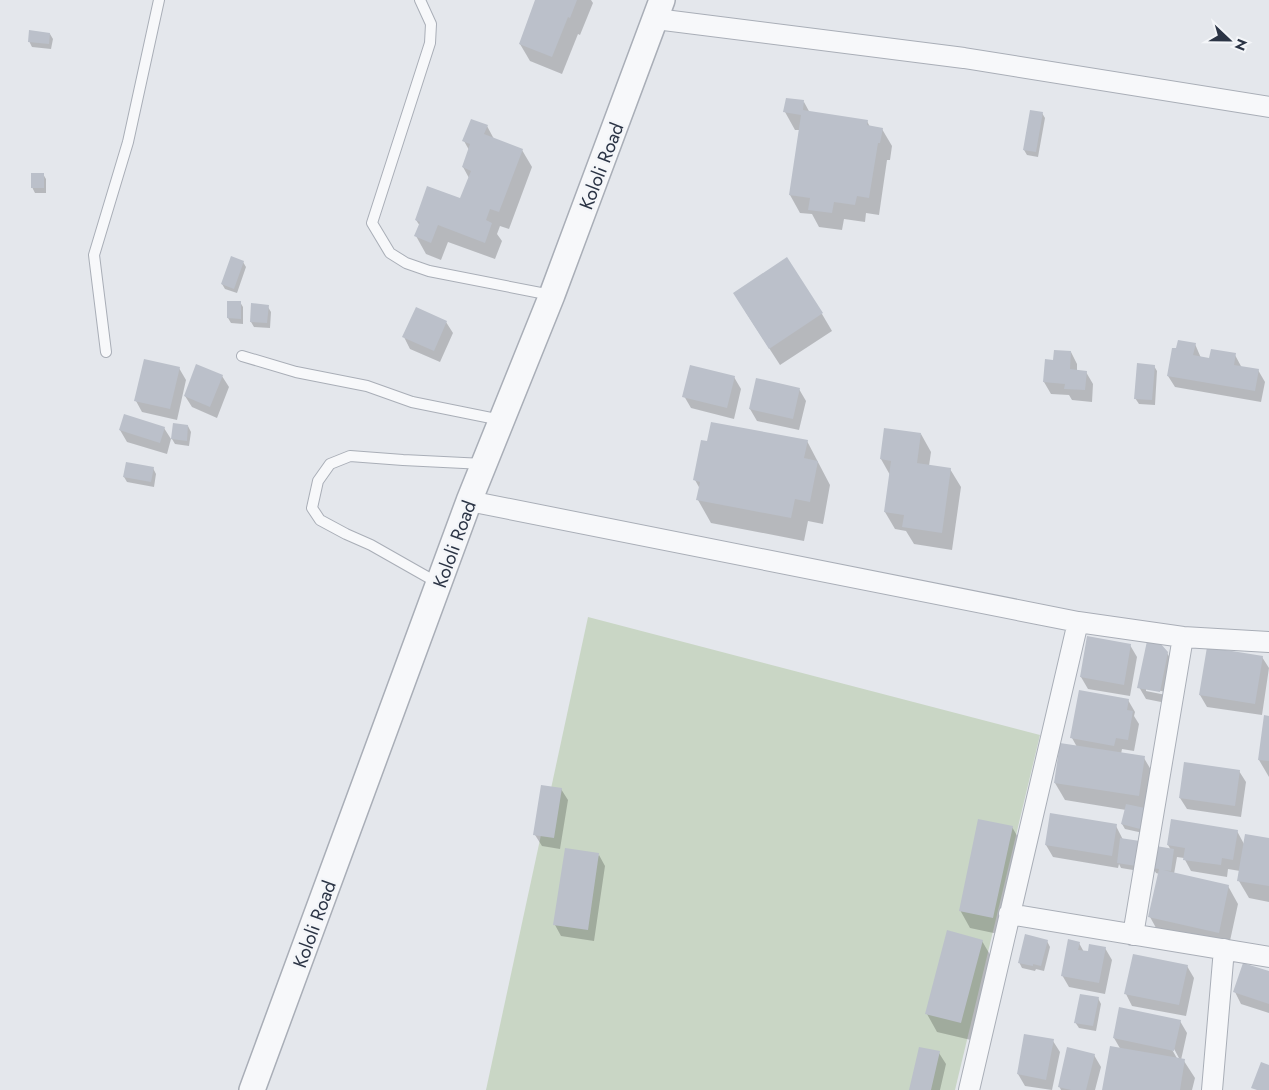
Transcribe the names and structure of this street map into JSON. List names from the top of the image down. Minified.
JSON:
{"streets":{"street":["Kololi Road"]},"north":"right"}
